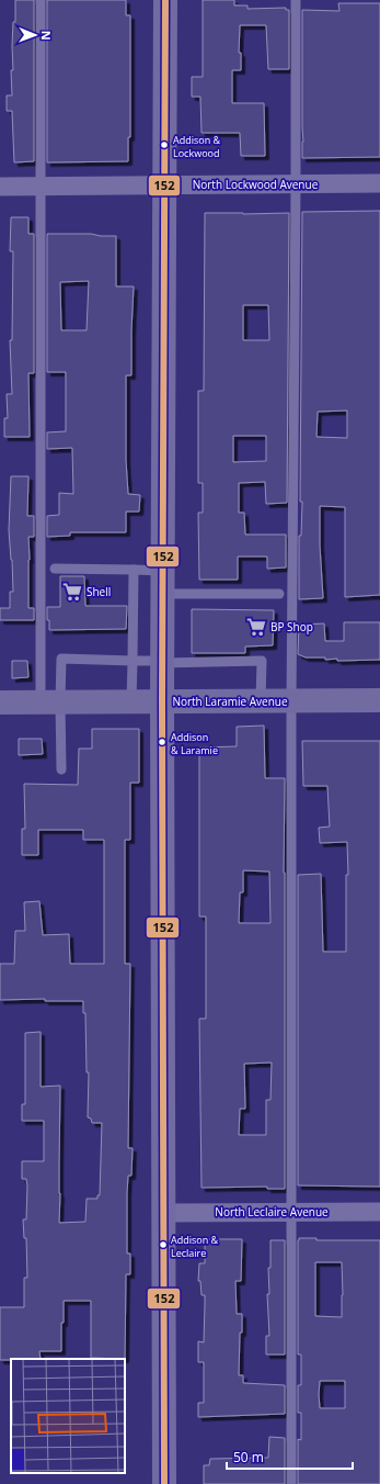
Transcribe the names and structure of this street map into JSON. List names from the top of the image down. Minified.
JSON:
{"streets":{"street":["North Lockwood Avenue","North Laramie Avenue","North Leclaire Avenue"]},"places":{"other":["Addison & Lockwood","Addison & Laramie","Addison & Leclaire"],"supermarket":["Shell","BP Shop"]},"lines":["transit line 152"],"scale_bar":"50 m","north":"right"}
